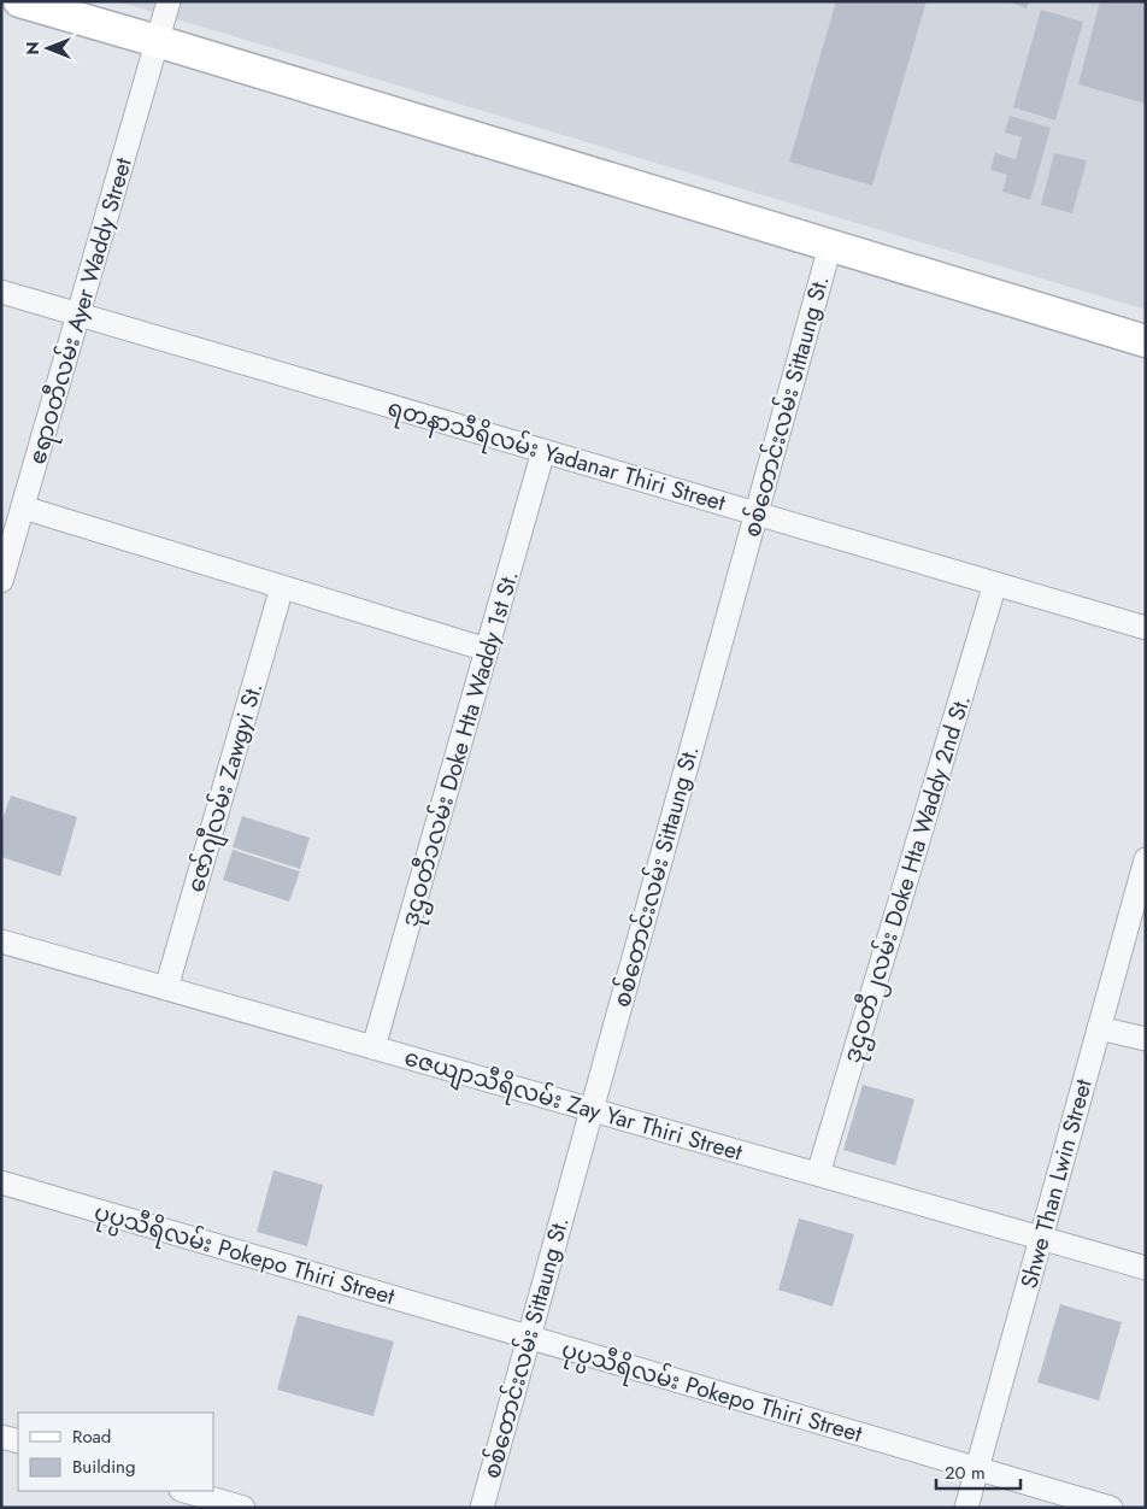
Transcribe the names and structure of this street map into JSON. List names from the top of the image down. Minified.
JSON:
{"streets":{"street":["ဧရာဝတီလမ်း Ayer Waddy Street","စစ်တောင်းလမ်း Sittaung St.","ရတနာသီရိလမ်း Yadanar Thiri Street","ဒုဌဝတီ၁လမ်း Doke Hta Waddy 1st St.","ဇော်ဂျီလမ်း Zawgyi St.","ဒုဌဝတီ၂လမ်း Doke Hta Waddy 2nd St.","ဇေယျာသီရိလမ်း Zay Yar Thiri Street","Shwe Than Lwin Street","ပုပ္ပသီရိလမ်း Pokepo Thiri Street"]},"crossings":[["ဧရာဝတီလမ်း Ayer Waddy Street","ရတနာသီရိလမ်း Yadanar Thiri Street"],["စစ်တောင်းလမ်း Sittaung St.","ရတနာသီရိလမ်း Yadanar Thiri Street"],["စစ်တောင်းလမ်း Sittaung St.","ဇေယျာသီရိလမ်း Zay Yar Thiri Street"],["စစ်တောင်းလမ်း Sittaung St.","ပုပ္ပသီရိလမ်း Pokepo Thiri Street"],["ရတနာသီရိလမ်း Yadanar Thiri Street","ဒုဌဝတီ၁လမ်း Doke Hta Waddy 1st St."],["ရတနာသီရိလမ်း Yadanar Thiri Street","ဒုဌဝတီ၂လမ်း Doke Hta Waddy 2nd St."],["ဒုဌဝတီ၁လမ်း Doke Hta Waddy 1st St.","ဇေယျာသီရိလမ်း Zay Yar Thiri Street"],["ဇော်ဂျီလမ်း Zawgyi St.","ဇေယျာသီရိလမ်း Zay Yar Thiri Street"],["ဒုဌဝတီ၂လမ်း Doke Hta Waddy 2nd St.","ဇေယျာသီရိလမ်း Zay Yar Thiri Street"],["ဇေယျာသီရိလမ်း Zay Yar Thiri Street","Shwe Than Lwin Street"],["Shwe Than Lwin Street","ပုပ္ပသီရိလမ်း Pokepo Thiri Street"]],"legend":["Road","Building"],"scale_bar":"20 m","north":"left"}
